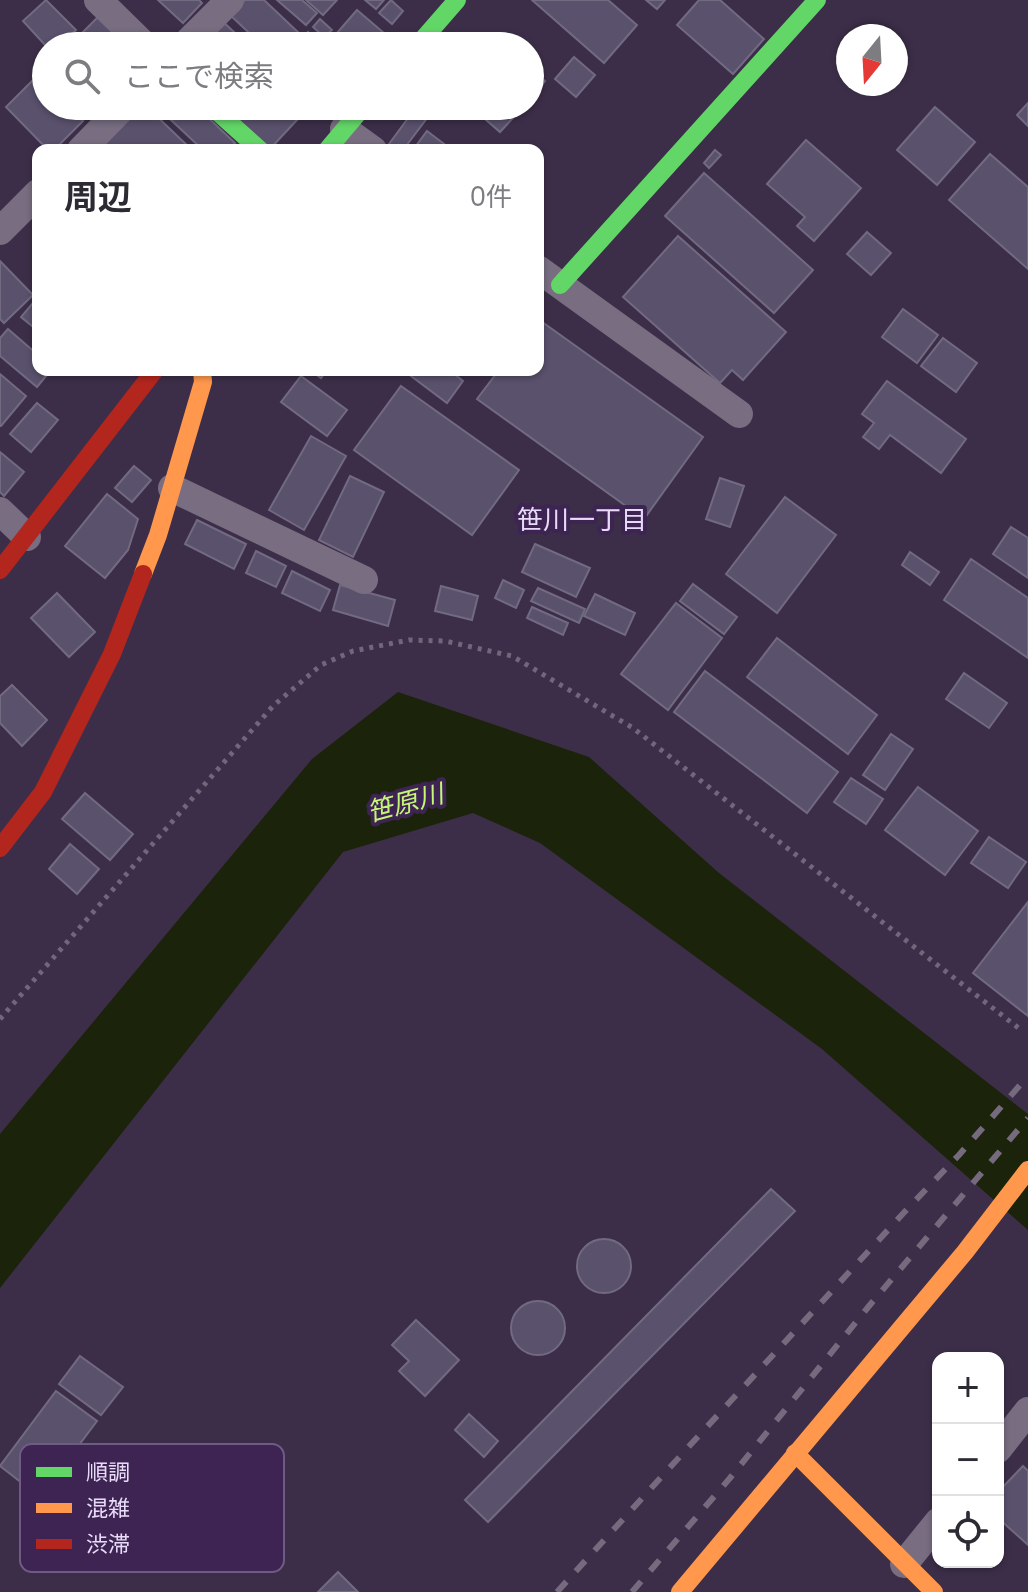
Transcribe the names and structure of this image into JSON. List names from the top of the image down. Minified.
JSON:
{"districts":["笹川一丁目"],"water":["笹原川"],"legend":["順調","混雑","渋滞"],"north":"bottom","page":{"search":"ここで検索","heading":["周辺","0件"],"map_buttons":["+","−"]}}
